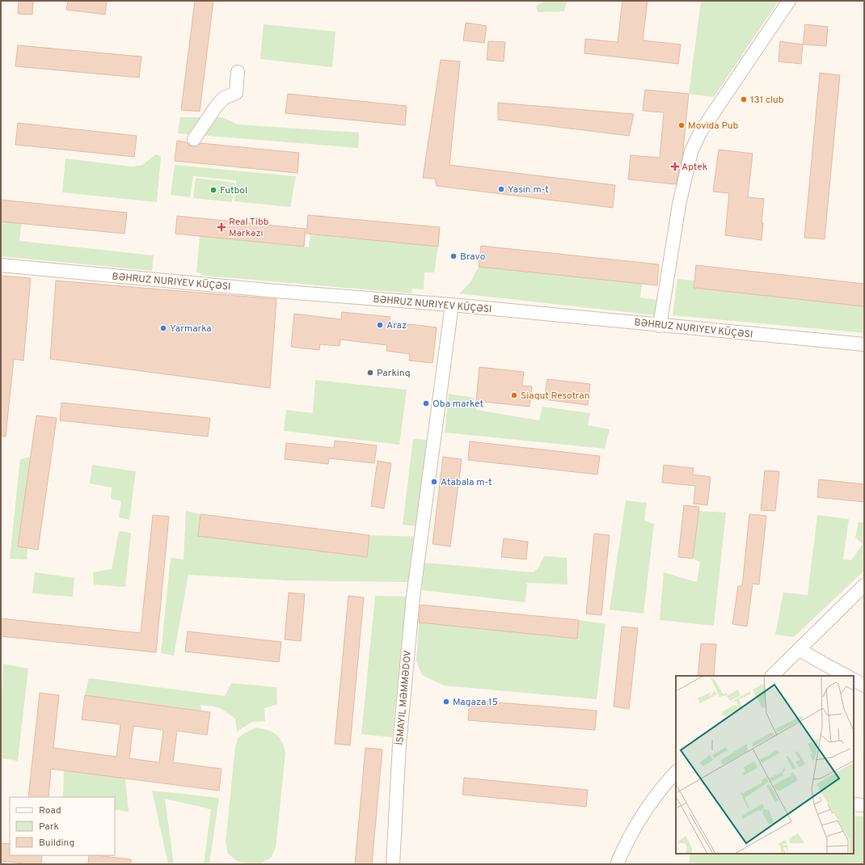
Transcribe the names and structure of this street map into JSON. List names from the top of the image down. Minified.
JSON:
{"streets":{"street":["BƏHRUZ NURIYEV KÜÇƏSI"]},"places":{"other":["131 club","Movida Pub","Yasin m-t","Futbol","Bravo","Araz","Yarmarka","Parkinq","Siaqut Resotran","Oba market","Atabala m-t","Magaza 15"],"health":["Aptek","Real Tibb Mərkəzi"]},"legend":["Road","Park","Building"]}
